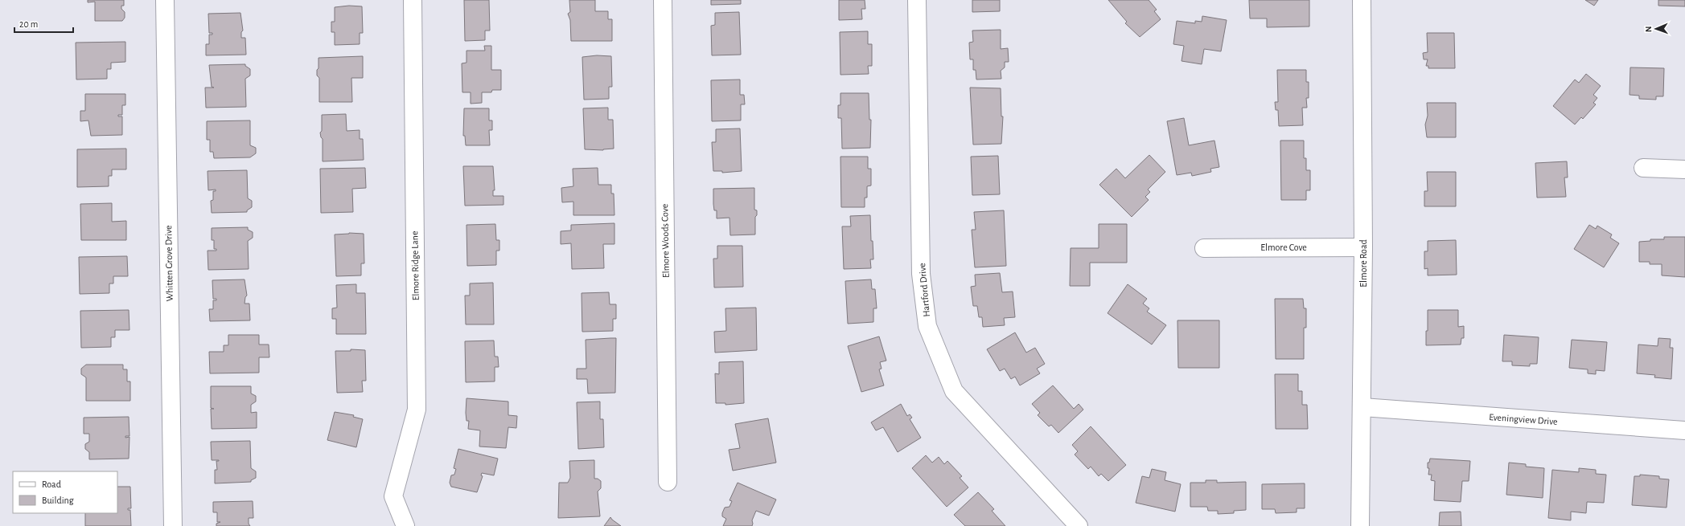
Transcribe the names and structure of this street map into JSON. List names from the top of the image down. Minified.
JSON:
{"streets":{"street":["Elmore Woods Cove","Elmore Cove","Whitten Grove Drive","Elmore Road","Elmore Ridge Lane","Hartford Drive","Eveningview Drive"]},"crossings":[["Elmore Cove","Elmore Road"],["Elmore Road","Eveningview Drive"]],"legend":["Road","Building"],"scale_bar":"20 m","north":"left"}
